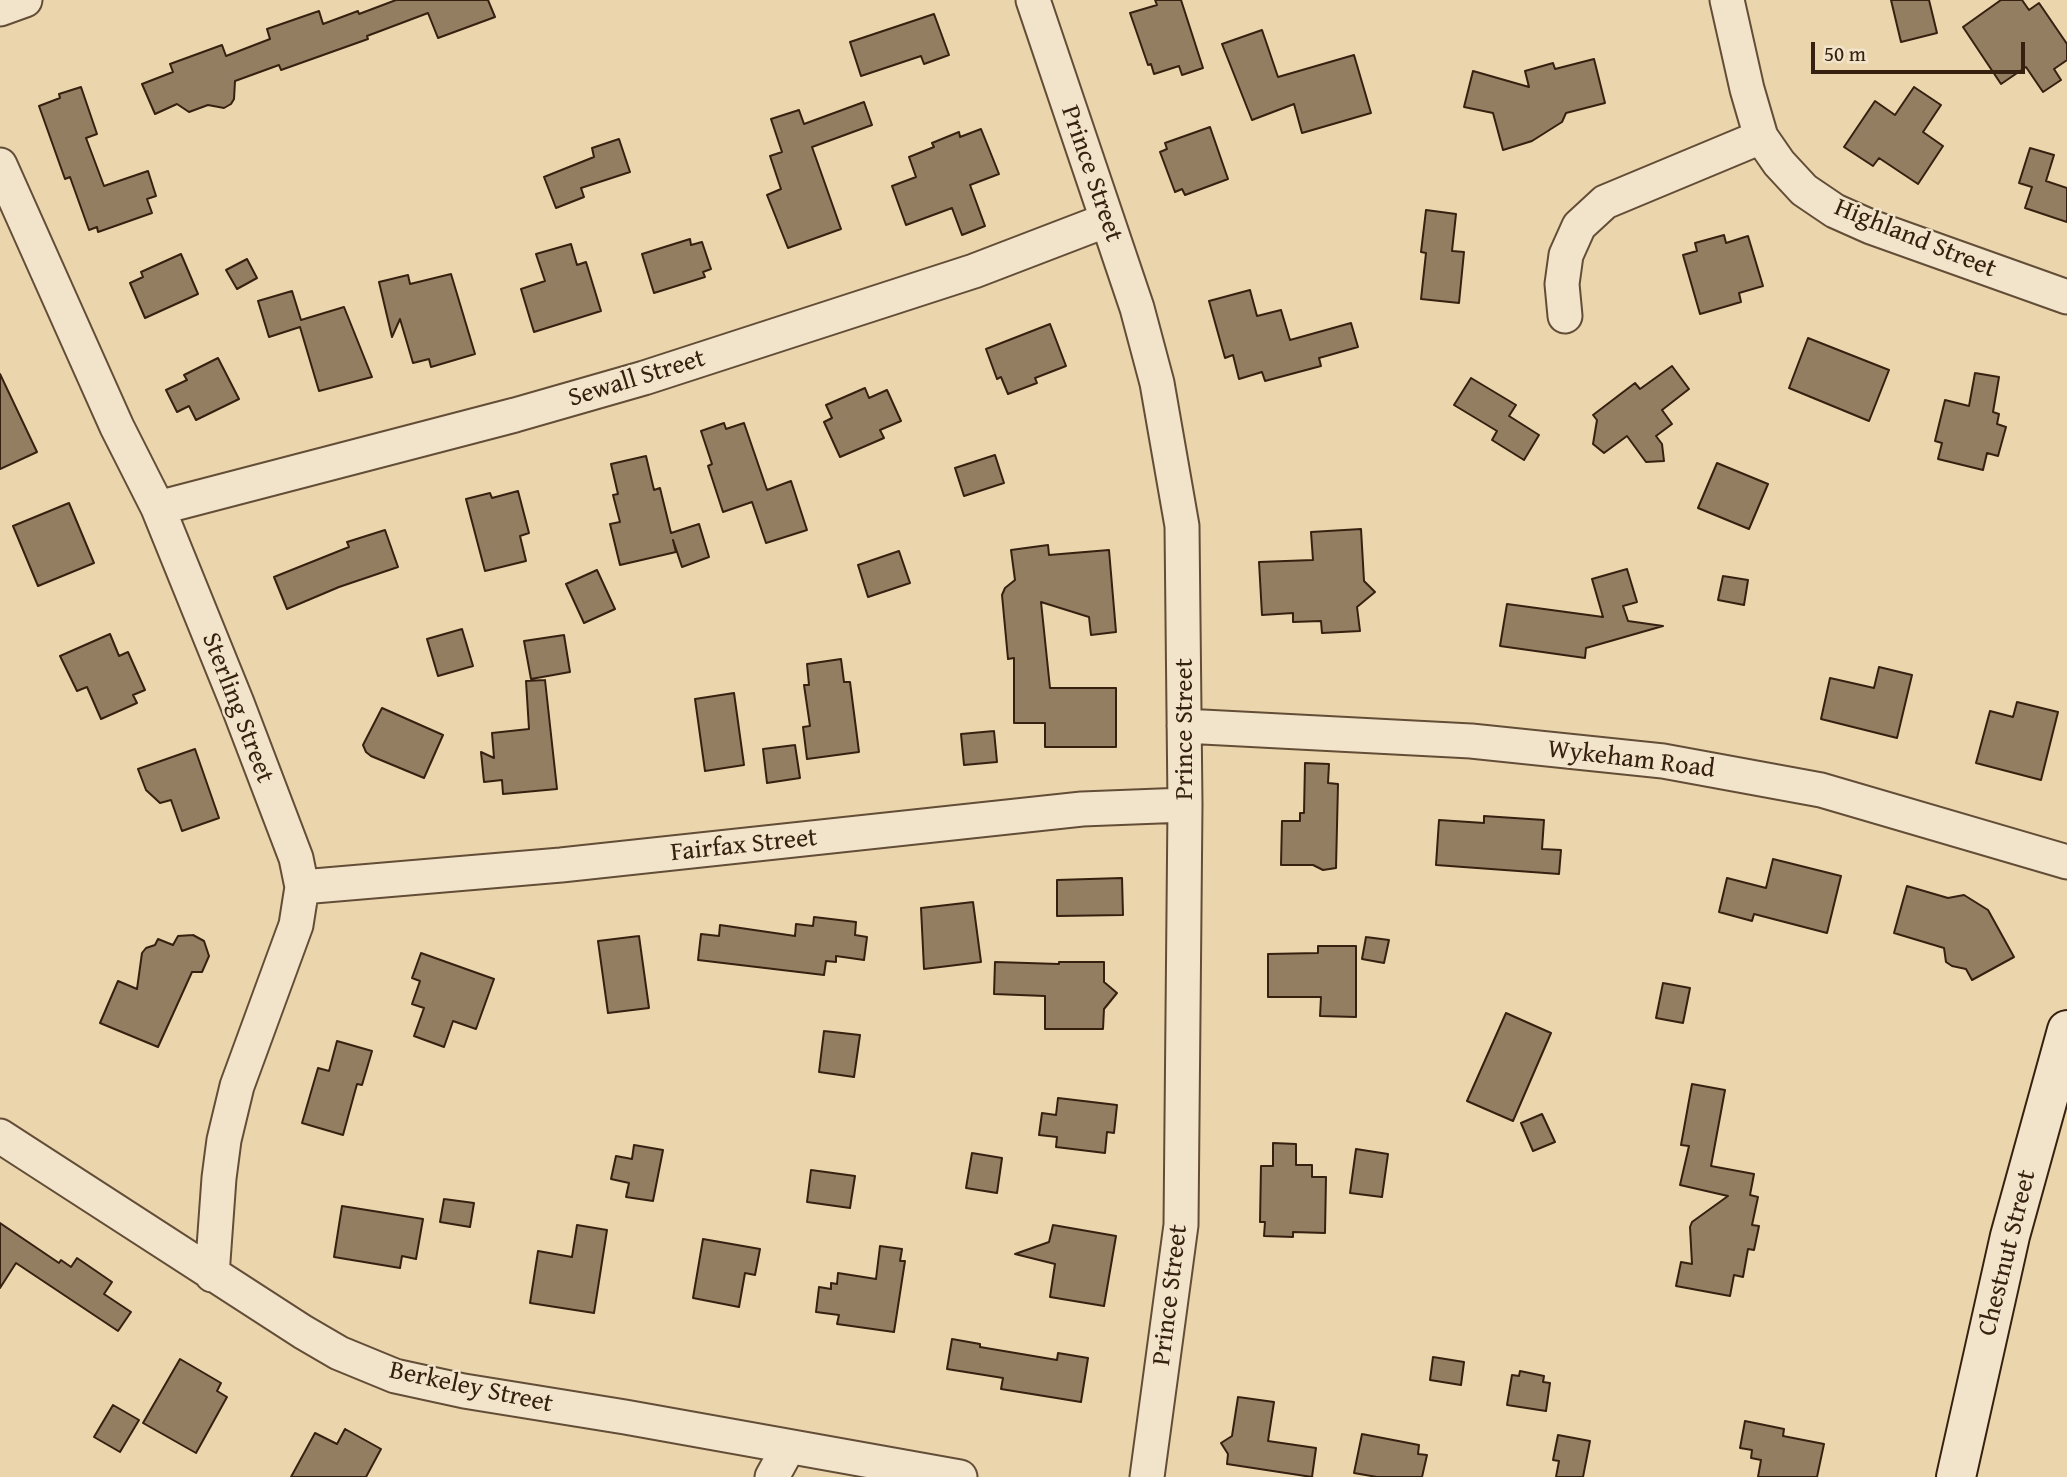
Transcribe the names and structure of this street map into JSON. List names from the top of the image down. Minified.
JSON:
{"streets":{"main road":["Chestnut Street"],"street":["Prince Street","Highland Street","Sewall Street","Sterling Street","Wykeham Road","Fairfax Street","Berkeley Street"]},"crossings":[["Prince Street","Sewall Street"],["Prince Street","Wykeham Road"],["Prince Street","Fairfax Street"],["Sewall Street","Sterling Street"],["Sterling Street","Fairfax Street"],["Sterling Street","Berkeley Street"]],"scale_bar":"50 m"}
